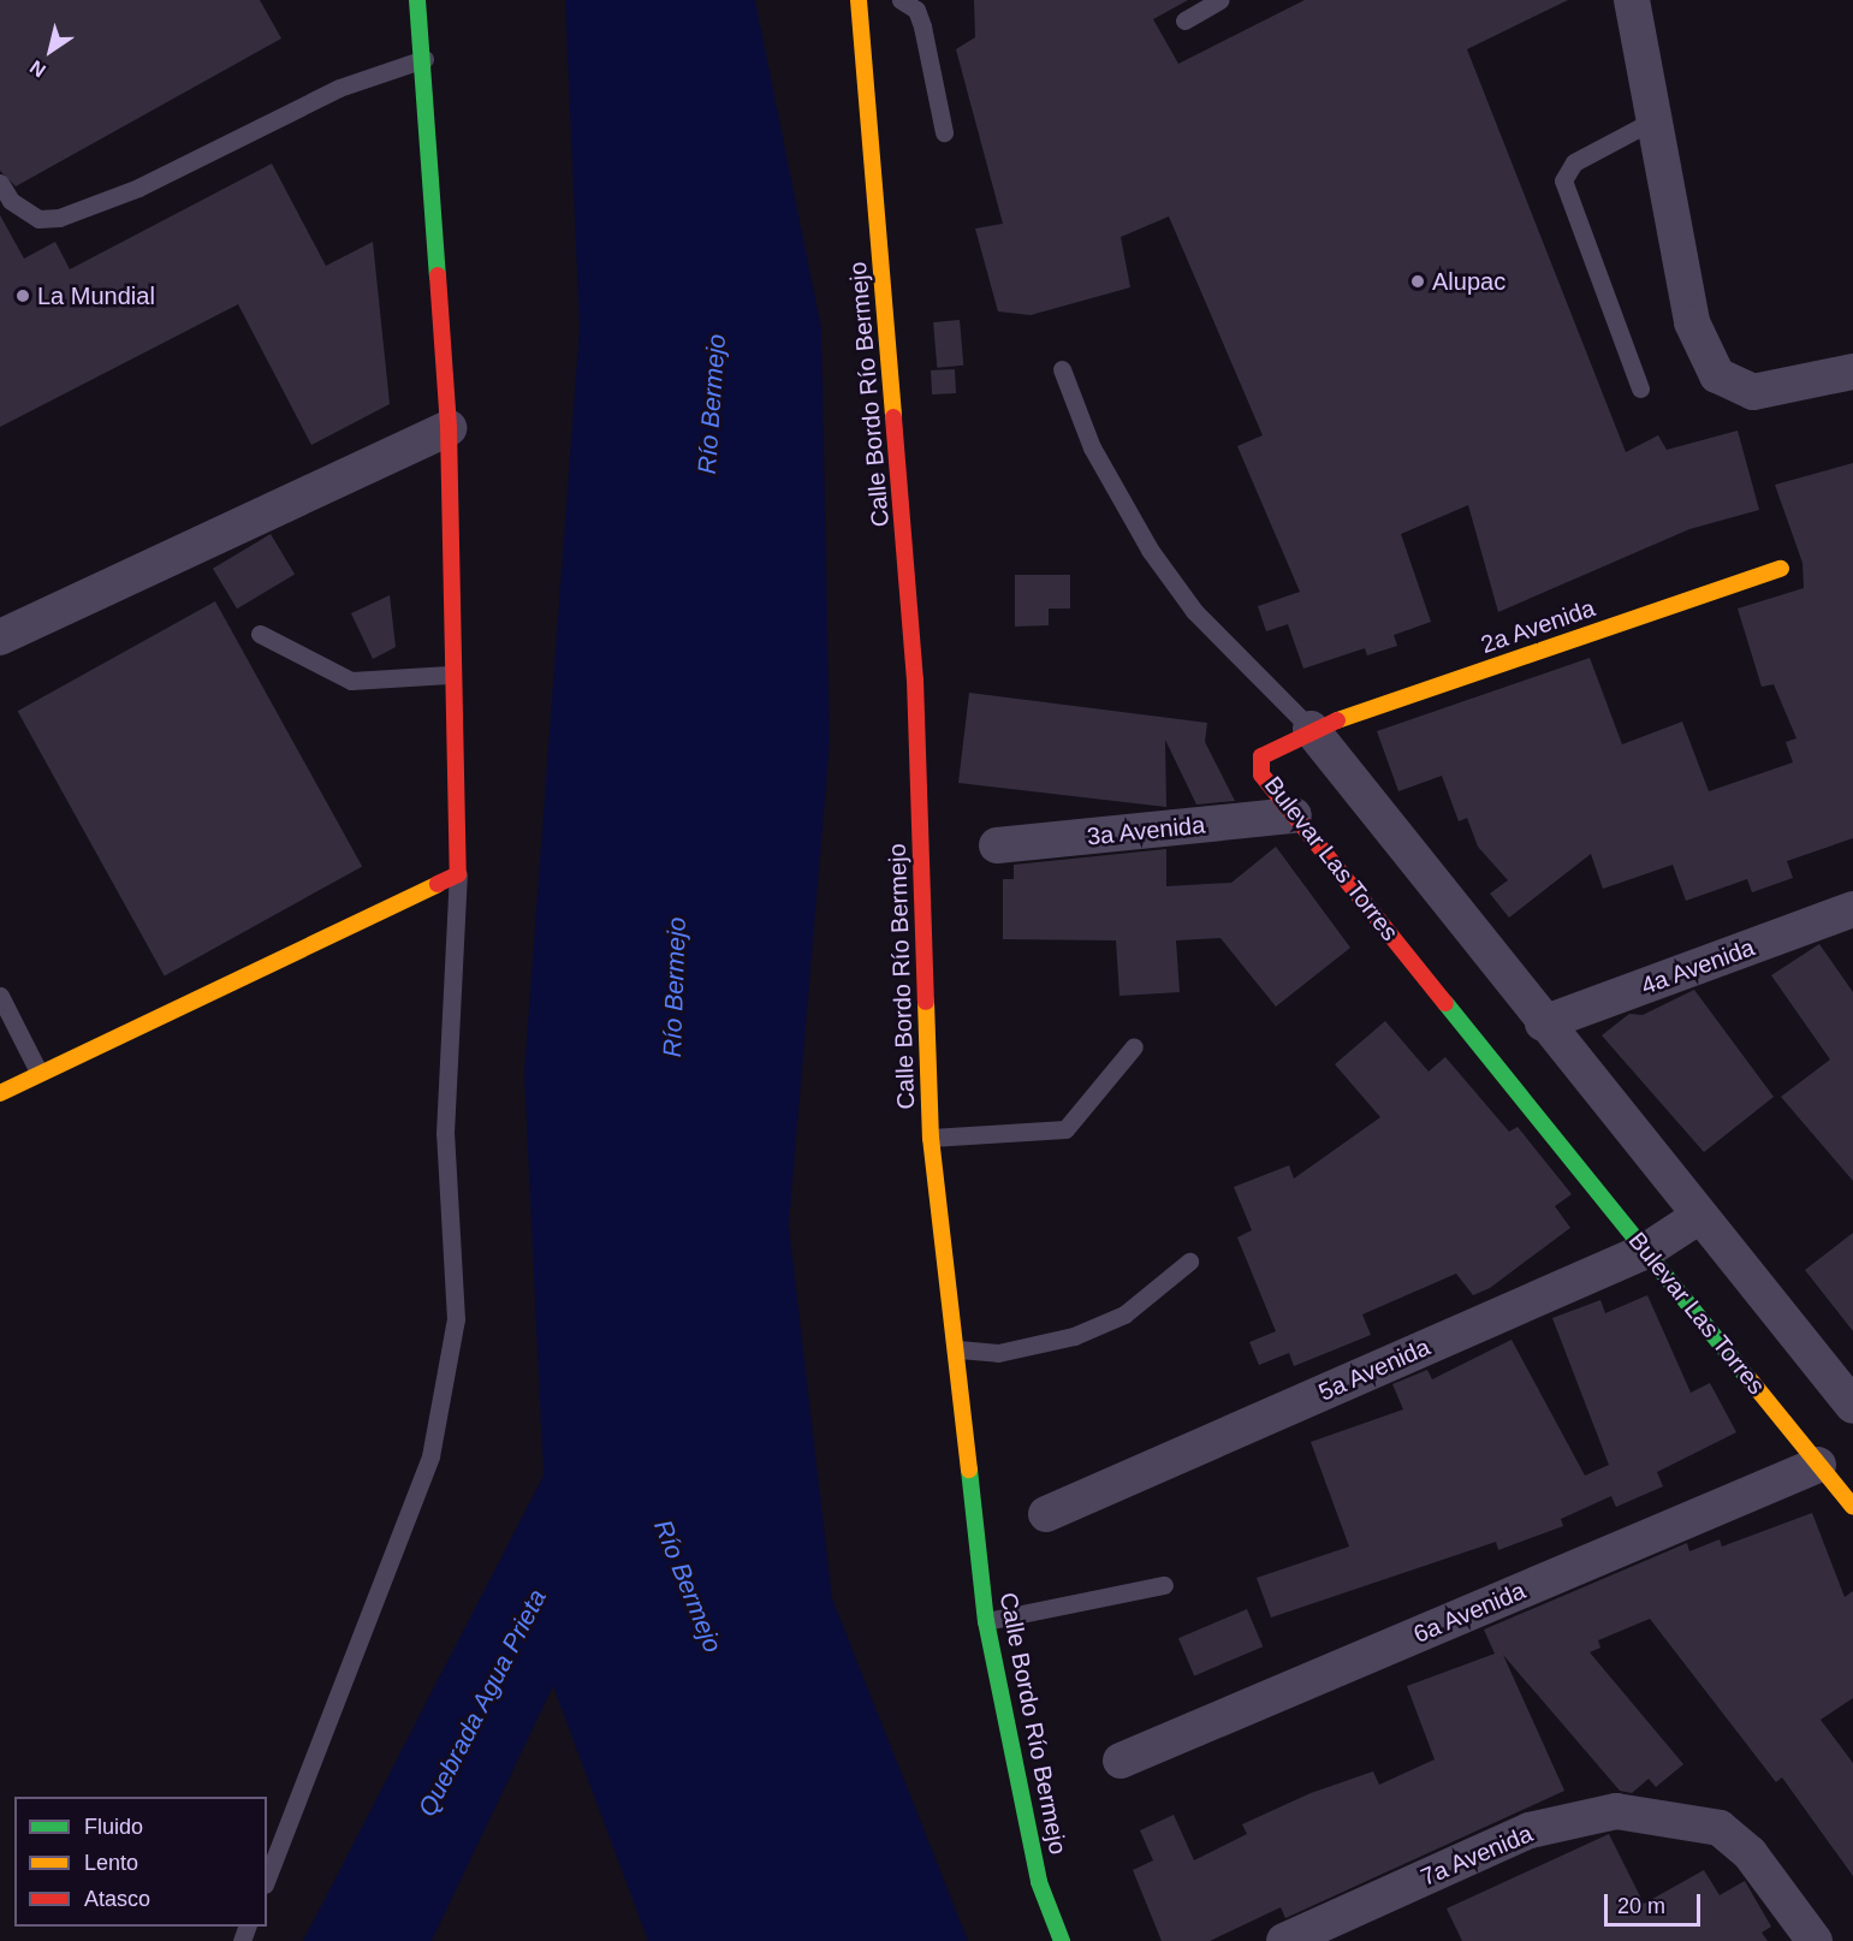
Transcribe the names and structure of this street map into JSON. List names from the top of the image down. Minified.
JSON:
{"streets":{"street":["Calle Bordo Río Bermejo","2a Avenida","3a Avenida","Bulevar Las Torres","4a Avenida","5a Avenida","6a Avenida","7a Avenida"]},"crossings":[["2a Avenida","Bulevar Las Torres"],["3a Avenida","Bulevar Las Torres"],["Bulevar Las Torres","5a Avenida"],["Bulevar Las Torres","6a Avenida"]],"water":["Río Bermejo","Quebrada Agua Prieta"],"places":["Alupac","La Mundial"],"legend":["Fluido","Lento","Atasco"],"scale_bar":"20 m","north":"bottom left"}
